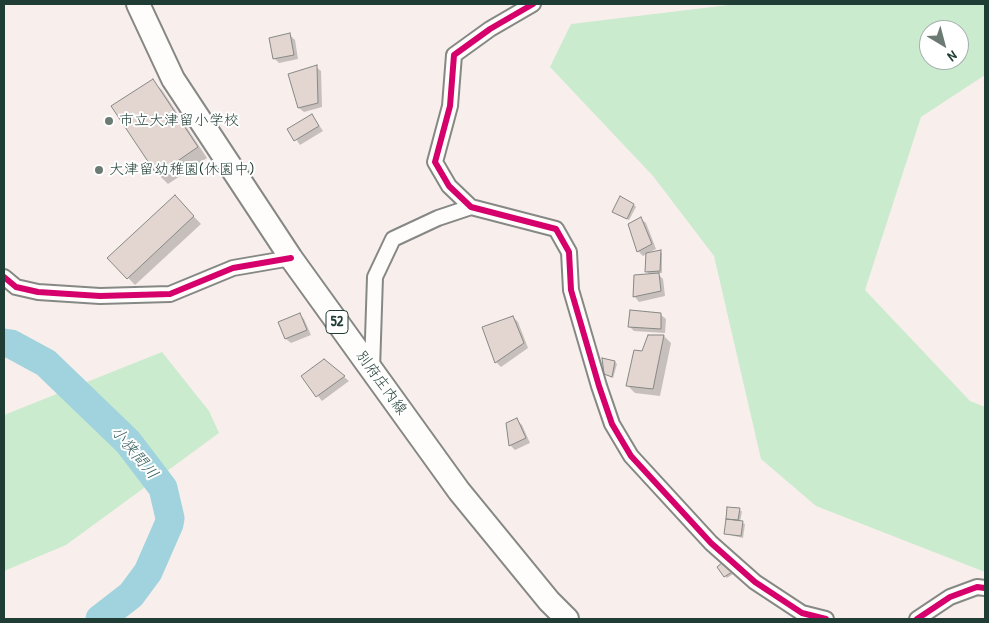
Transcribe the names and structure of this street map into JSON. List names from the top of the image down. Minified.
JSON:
{"streets":{"main road":["52","別府庄内線"]},"water":["小狭間川"],"places":["市立大津留小学校","大津留幼稚園(休園中)"],"north":"bottom right"}
